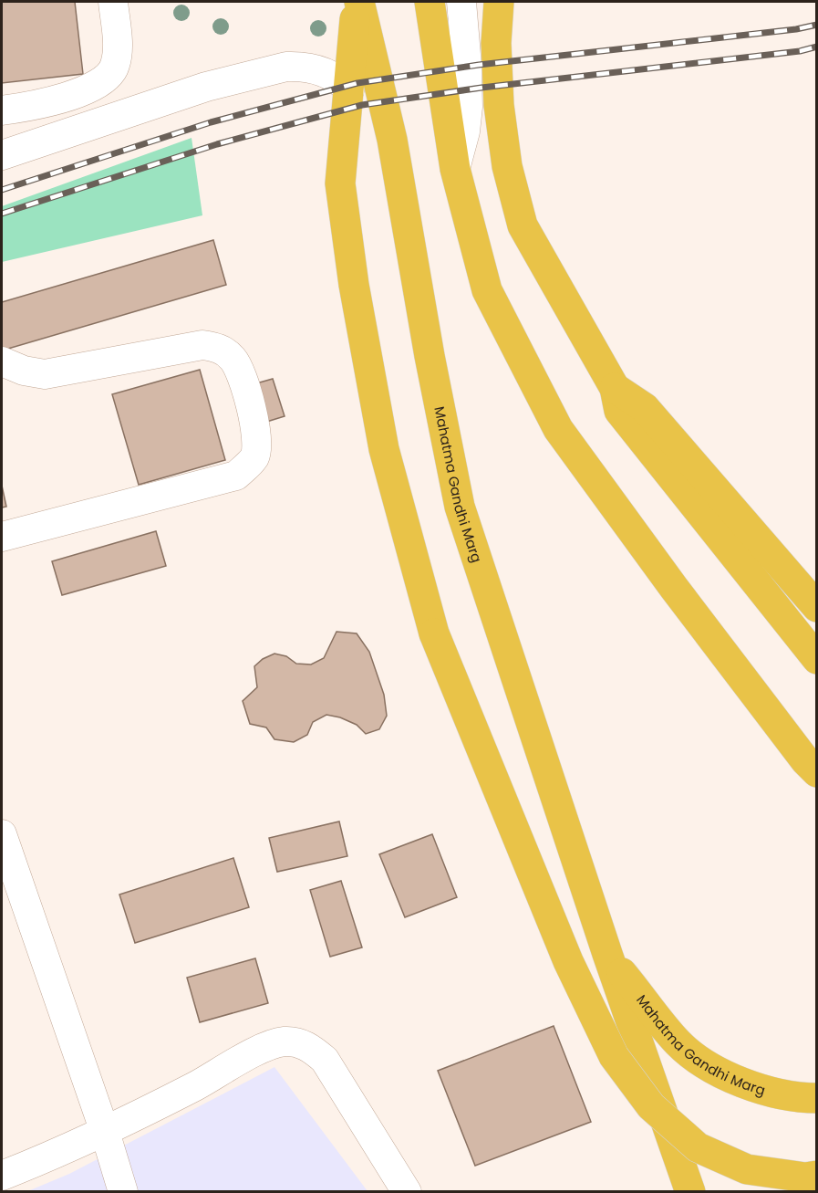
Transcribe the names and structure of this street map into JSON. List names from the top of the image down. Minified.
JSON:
{"streets":{"highway":["Mahatma Gandhi Marg"]}}
